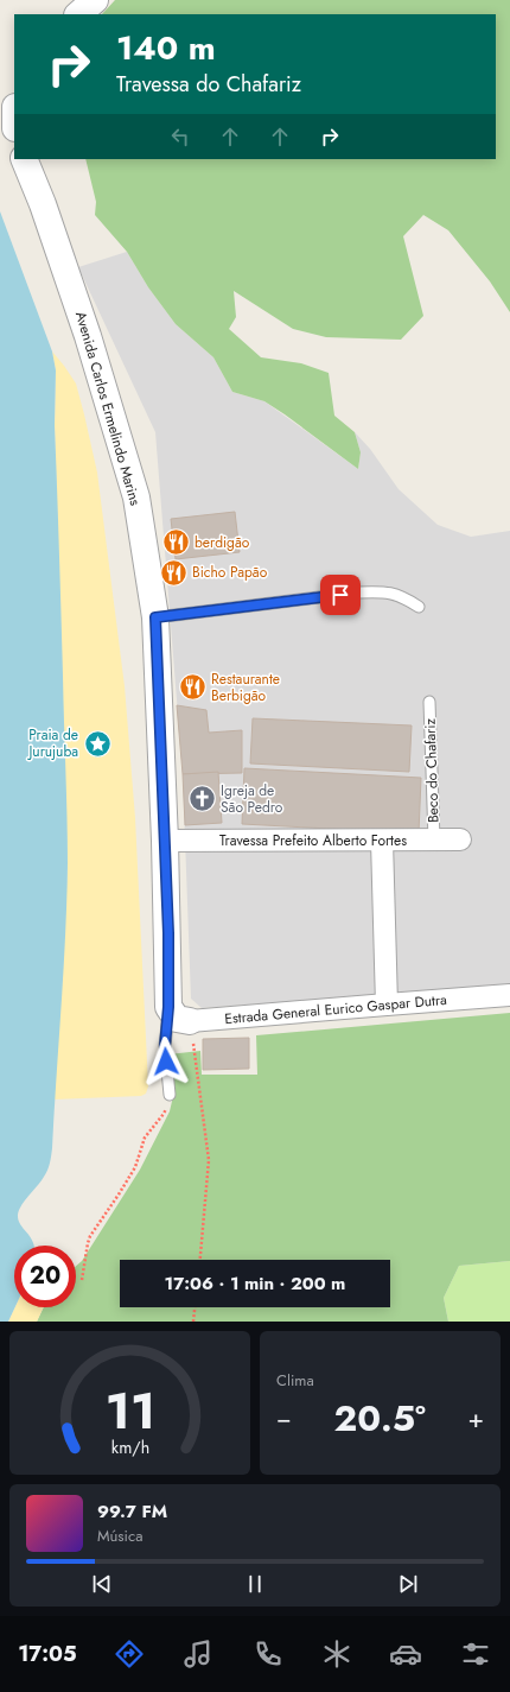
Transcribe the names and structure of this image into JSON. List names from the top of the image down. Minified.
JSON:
{"streets":{"street":["Avenida Carlos Ermelindo Marins","Travessa Prefeito Alberto Fortes","Estrada General Eurico Gaspar Dutra"],"lane":["Beco do Chafariz"]},"crossings":[["Avenida Carlos Ermelindo Marins","Travessa Prefeito Alberto Fortes"],["Beco do Chafariz","Travessa Prefeito Alberto Fortes"]],"places":{"restaurant":["berdigão","Bicho Papão","Restaurante Berbigão"],"place":["Praia de Jurujuba"],"church":["Igreja de São Pedro"]},"page":{"turn":["140 m","Travessa do Chafariz"],"limit":"20","trip":"17:06 · 1 min · 200 m","tile":"Clima","heat":["−","20.5°","+"],"song":["99.7 FM","Música"],"tabs":"17:05","gauge":["11","km/h"]}}
